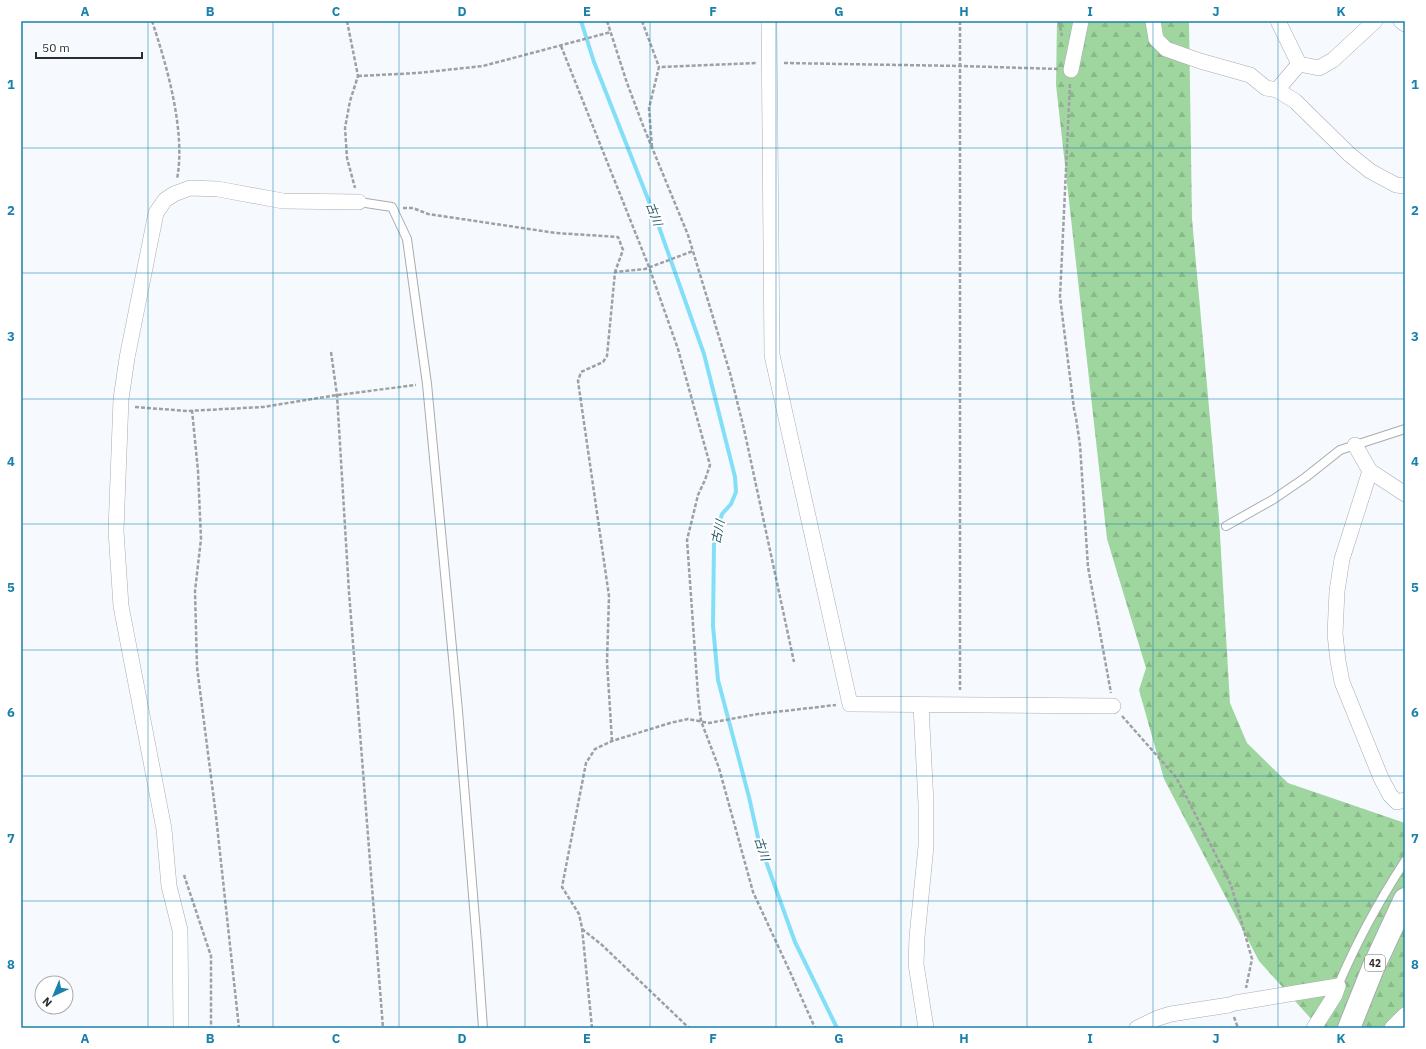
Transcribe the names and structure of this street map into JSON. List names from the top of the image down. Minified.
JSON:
{"streets":{"main road":["42"]},"water":["古川"],"scale_bar":"50 m","north":"bottom left","grid":{"columns":["A","B","C","D","E","F","G","H","I","J","K"],"rows":["1","2","3","4","5","6","7","8"]}}
